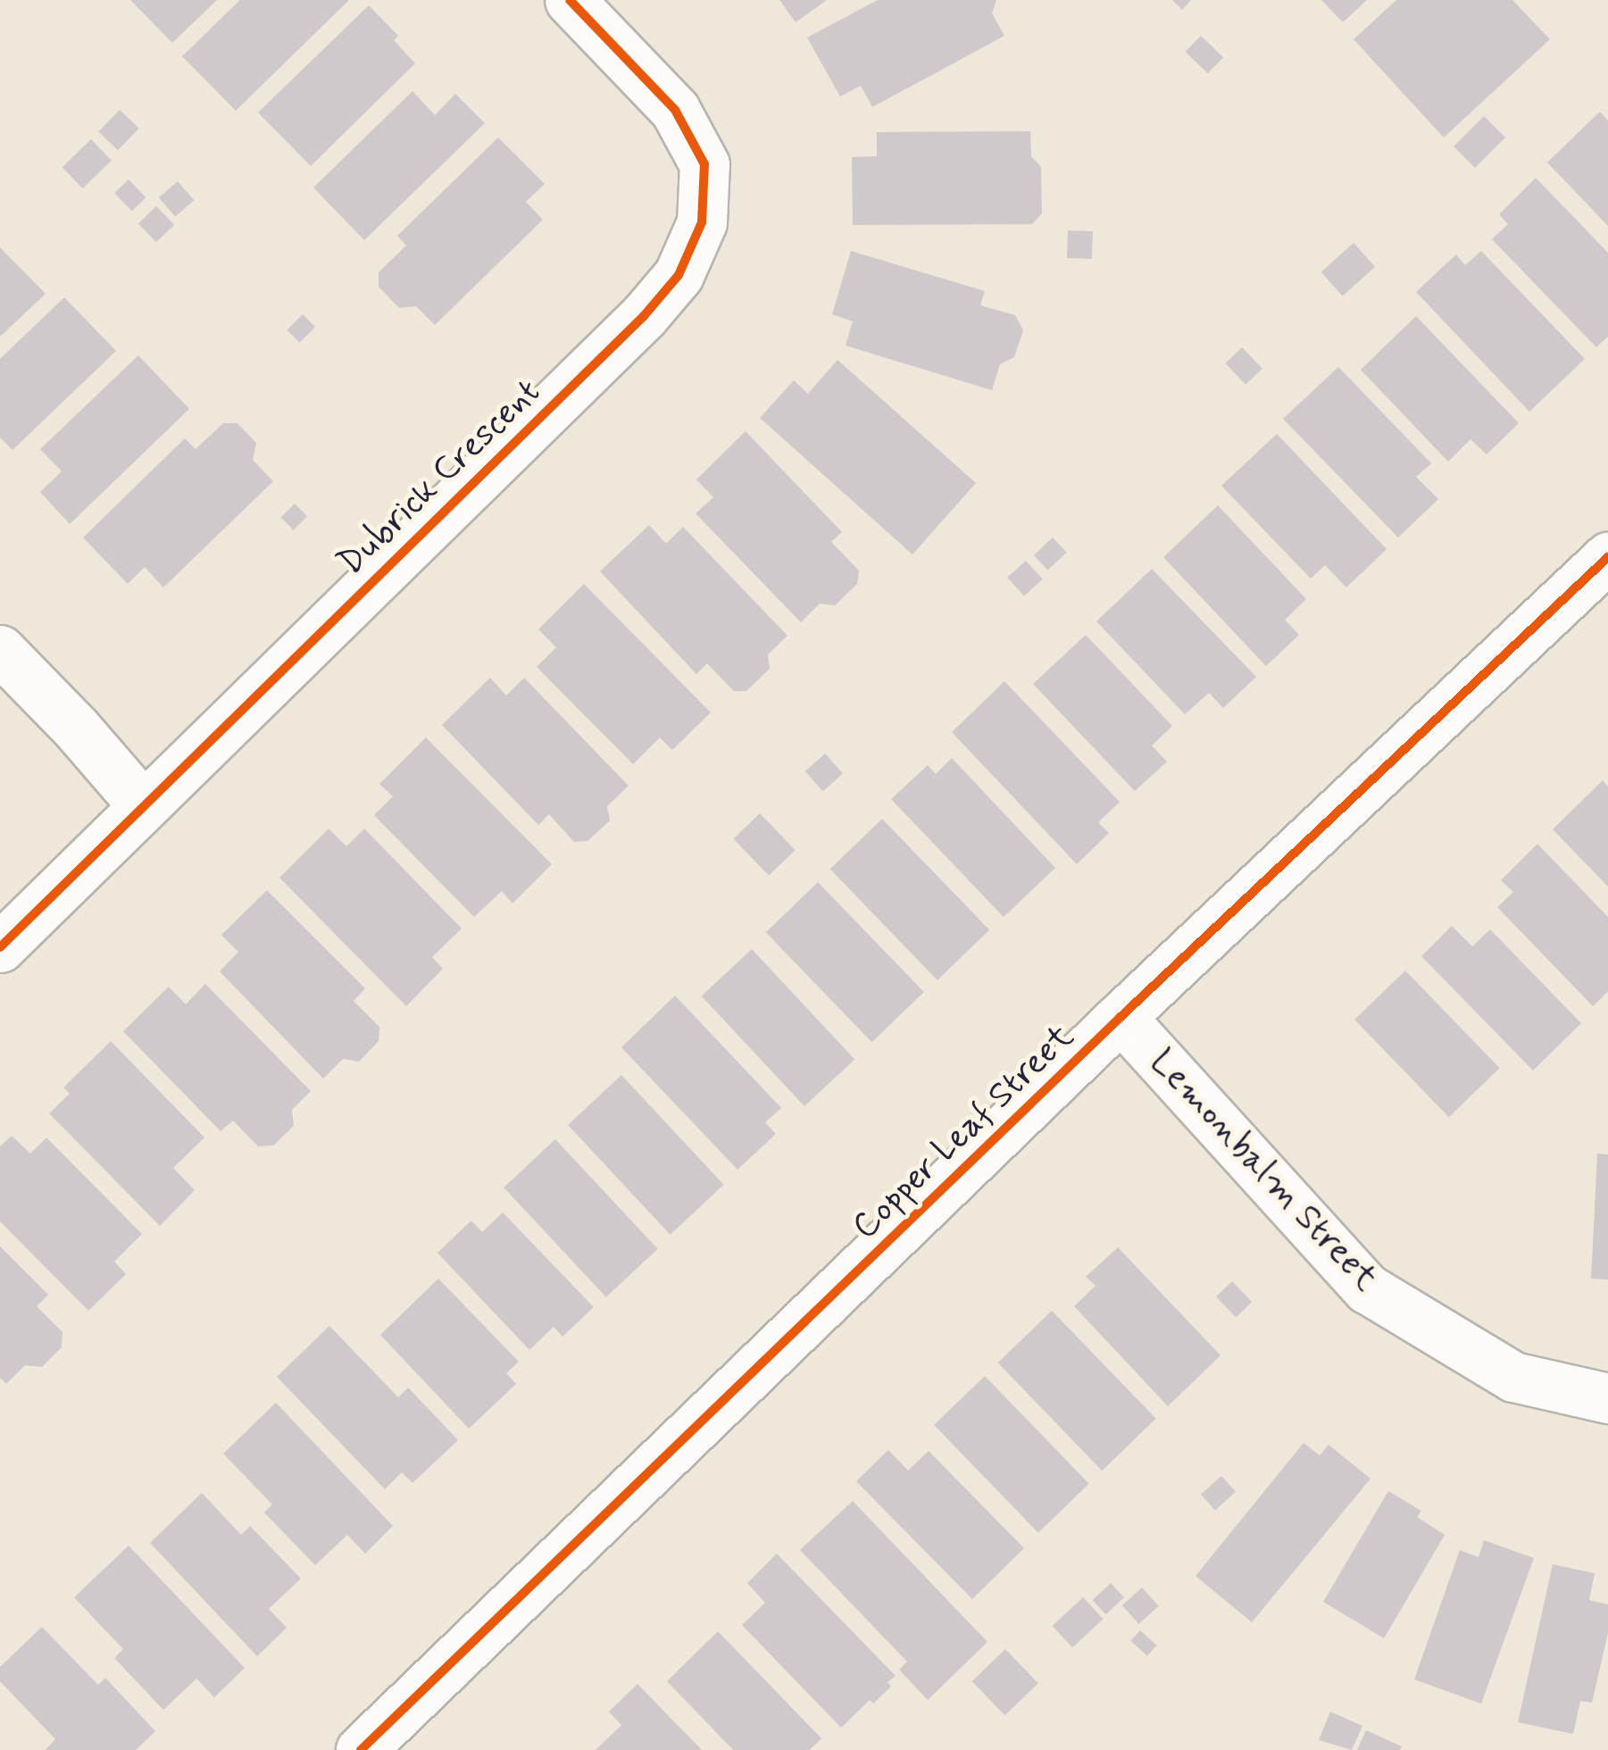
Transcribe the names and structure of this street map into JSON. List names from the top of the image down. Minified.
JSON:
{"streets":{"street":["Dubrick Crescent","Copper Leaf Street","Lemonbalm Street"]},"crossings":[["Copper Leaf Street","Lemonbalm Street"]]}
